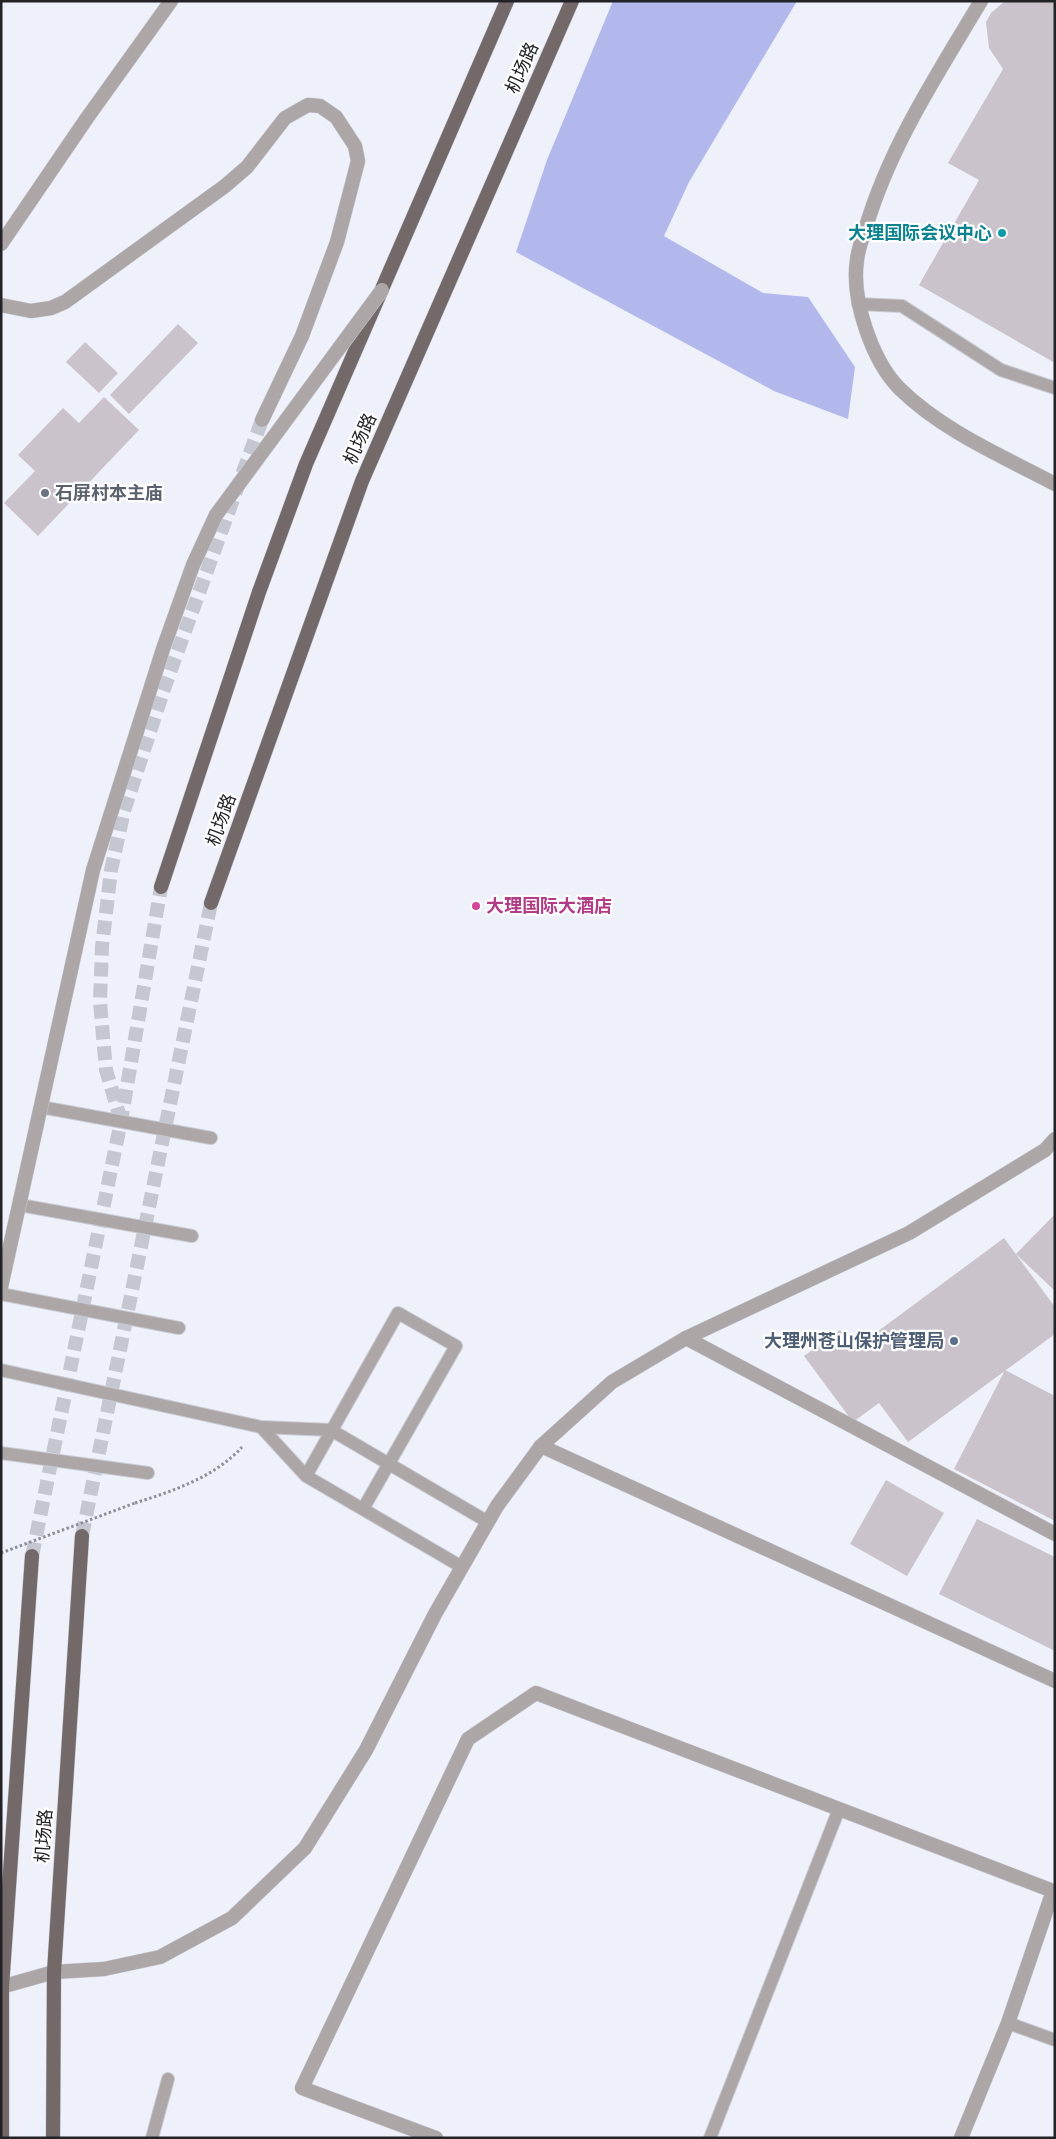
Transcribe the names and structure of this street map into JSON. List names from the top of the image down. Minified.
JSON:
{"streets":{"main road":["机场路"]},"places":["大理国际会议中心","石屏村本主庙","大理国际大酒店","大理州苍山保护管理局"]}
